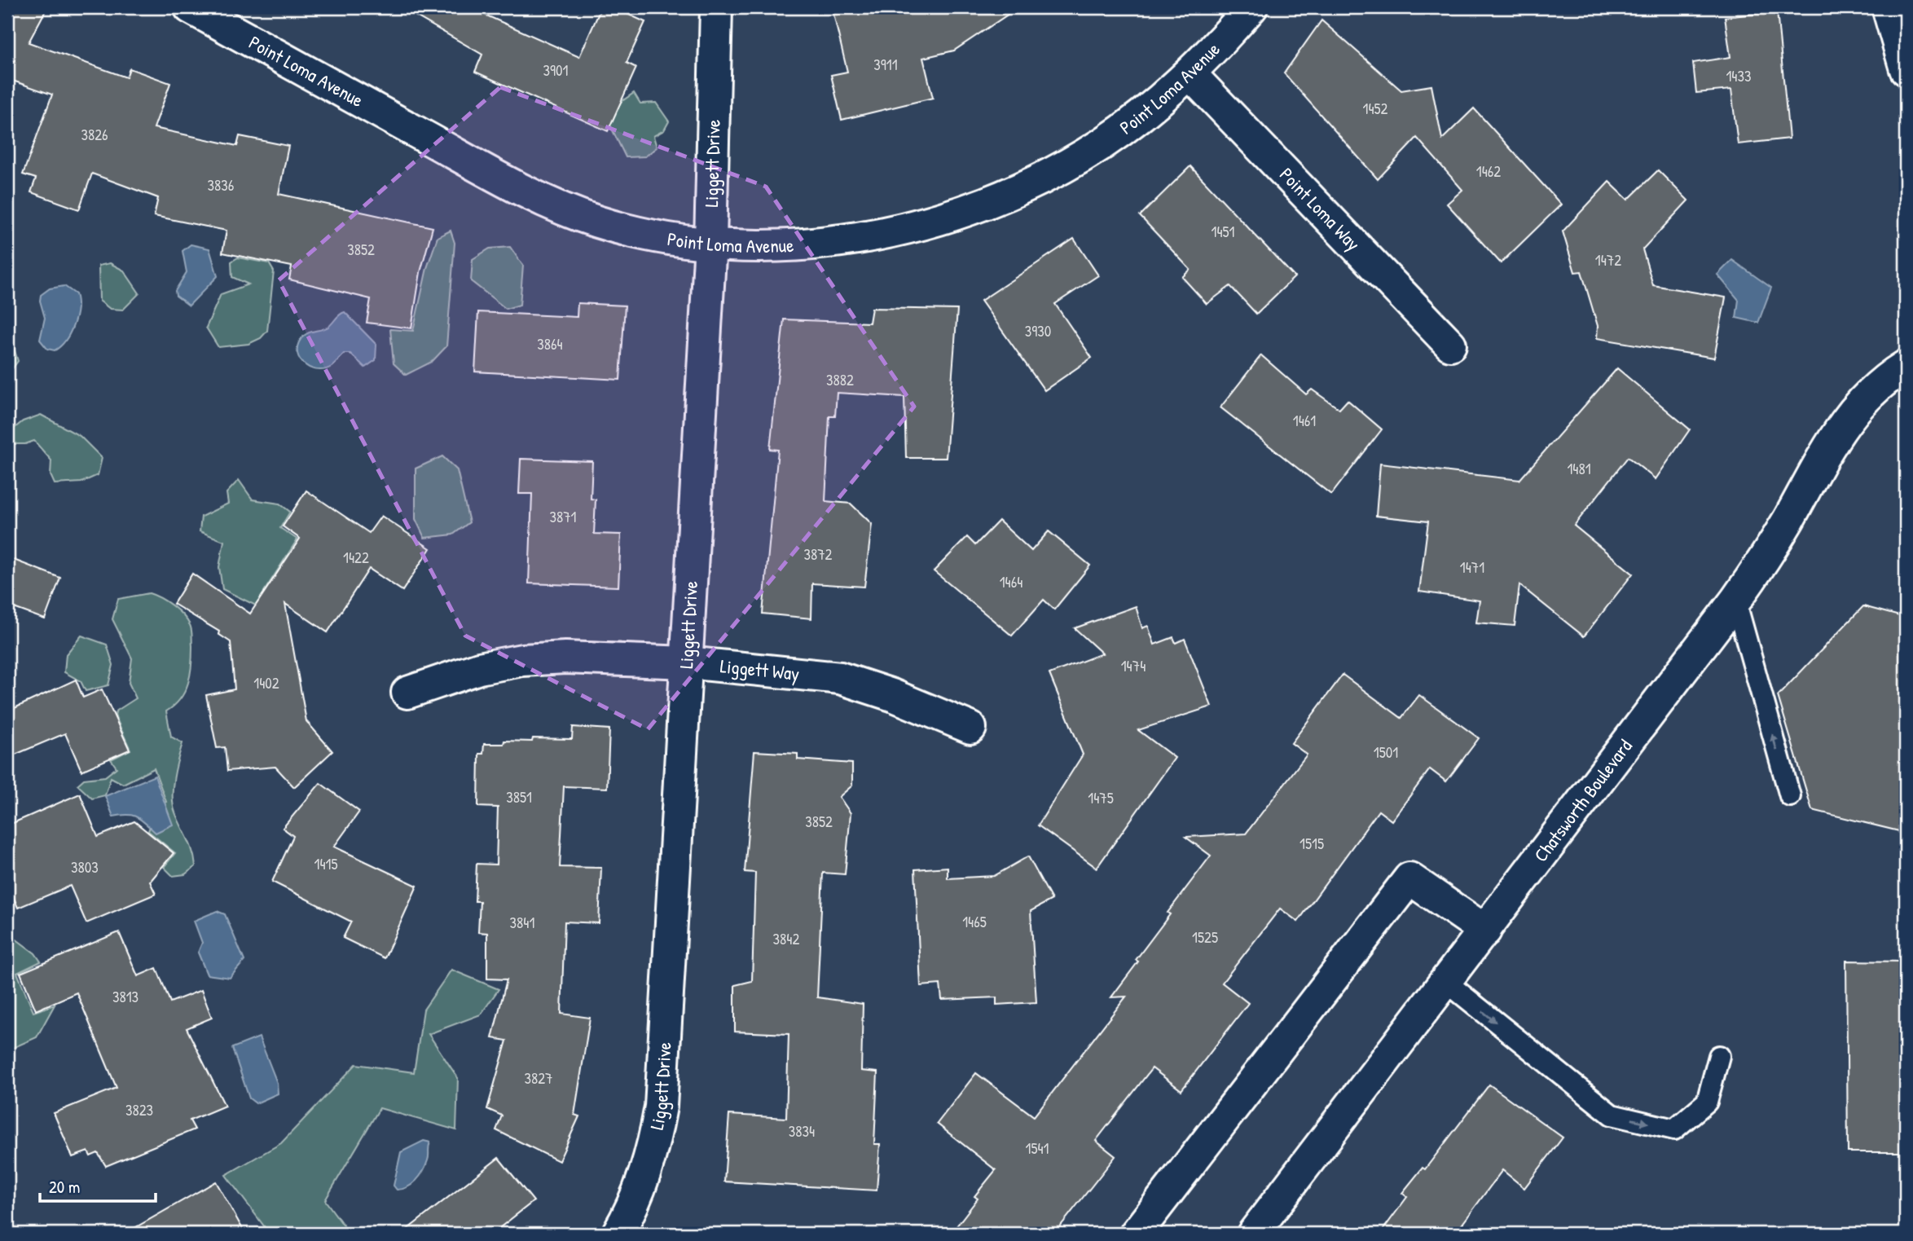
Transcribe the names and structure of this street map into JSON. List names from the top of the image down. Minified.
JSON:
{"streets":{"street":["Point Loma Avenue","Liggett Drive","Point Loma Way","Liggett Way","Chatsworth Boulevard"]},"crossings":[["Point Loma Avenue","Liggett Drive"],["Point Loma Avenue","Point Loma Way"],["Liggett Drive","Liggett Way"]],"house_numbers":["3911","3901","1433","1452","3826","1462","3836","1451","3852","1472","3930","3864","3882","1461","1481","3871","3872","1422","1471","1464","1474","1402","1501","3851","1475","3852","1515","1415","3803","1465","3841","1525","3842","3813","3827","3823","3834","1541"],"scale_bar":"20 m"}
